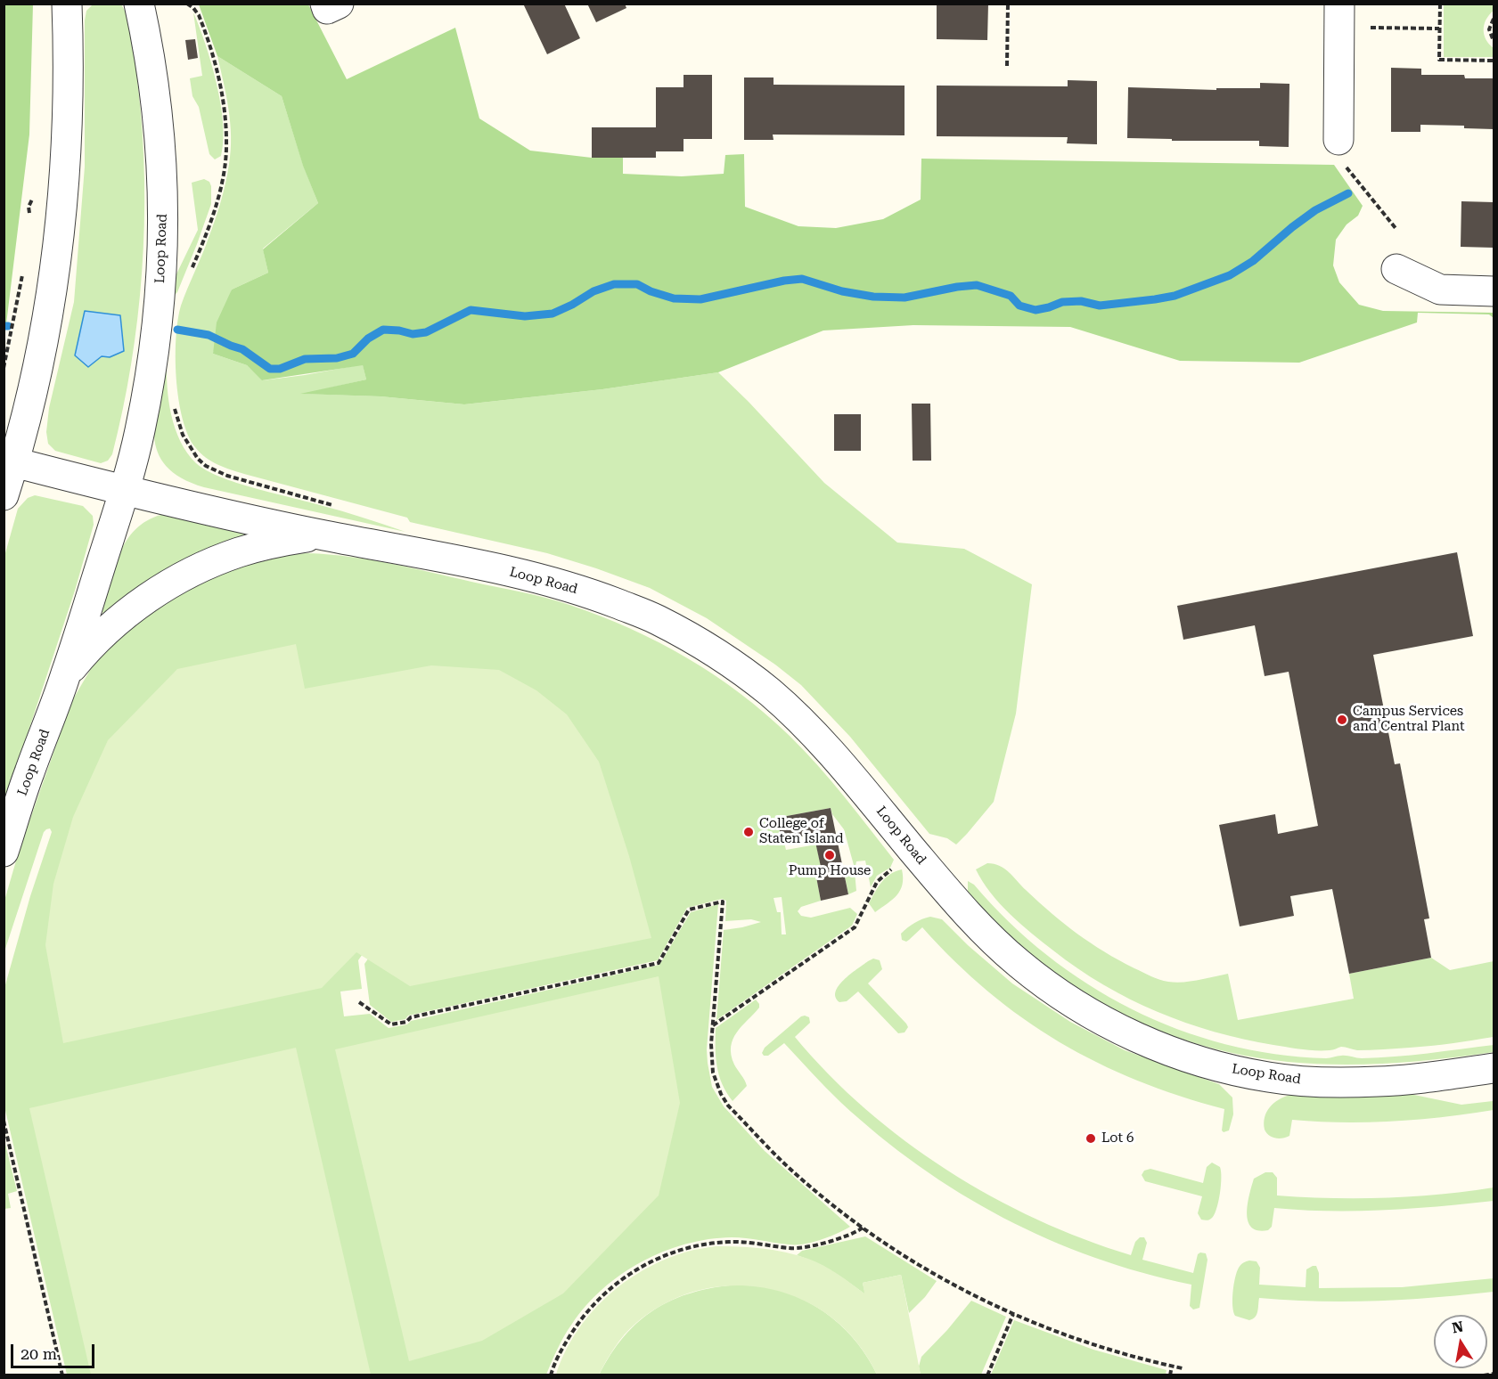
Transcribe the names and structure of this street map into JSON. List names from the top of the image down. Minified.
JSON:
{"streets":{"street":["Loop Road"]},"places":["Campus Services and Central Plant","College of Staten Island","Pump House","Lot 6"],"scale_bar":"20 m","north":"top"}
